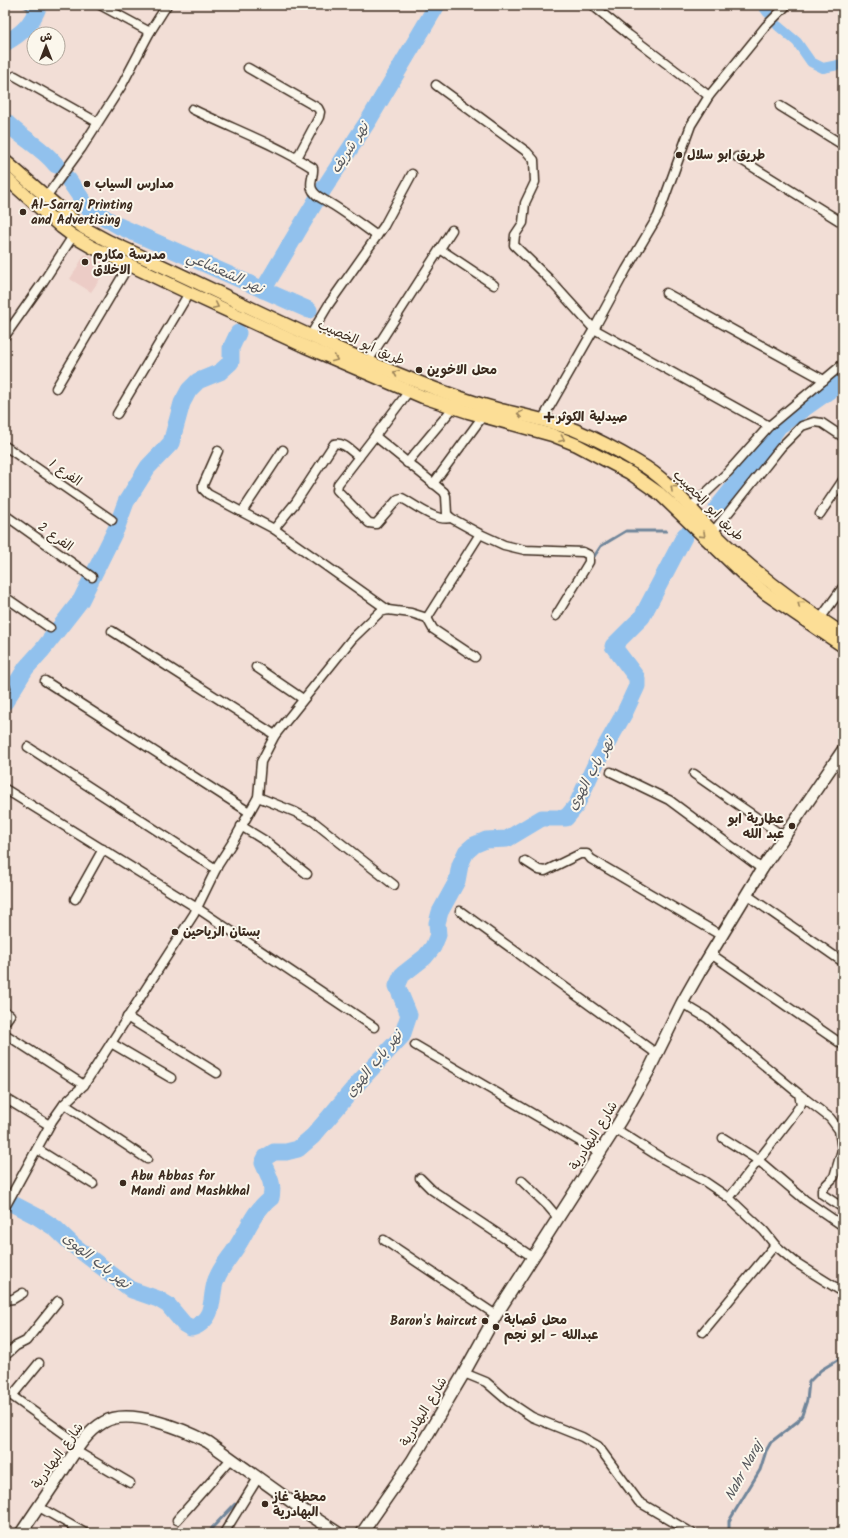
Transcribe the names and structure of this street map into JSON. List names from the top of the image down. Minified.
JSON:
{"streets":{"main road":["طريق ابو الخصيب","شارع البهادرية"],"street":["الفرع 1","الفرع 2"]},"water":["نهر شريف","نهر الشعشاعي","نهر باب الهوى","Nahr Naraj"],"places":{"other":["طريق ابو سلال","مدارس السياب","Al-Sarraj Printing and Advertising","مدرسة مكارم الاخلاق","محل الاخوين","عطارية ابو عبد الله","بستان الرياحين","Abu Abbas for Mandi and Mashkhal","Baron's haircut","محل قصابة عبدالله - ابو نجم","محطة غاز البهادرية"],"health":["صيدلية الكوثر"]},"north":"top"}
